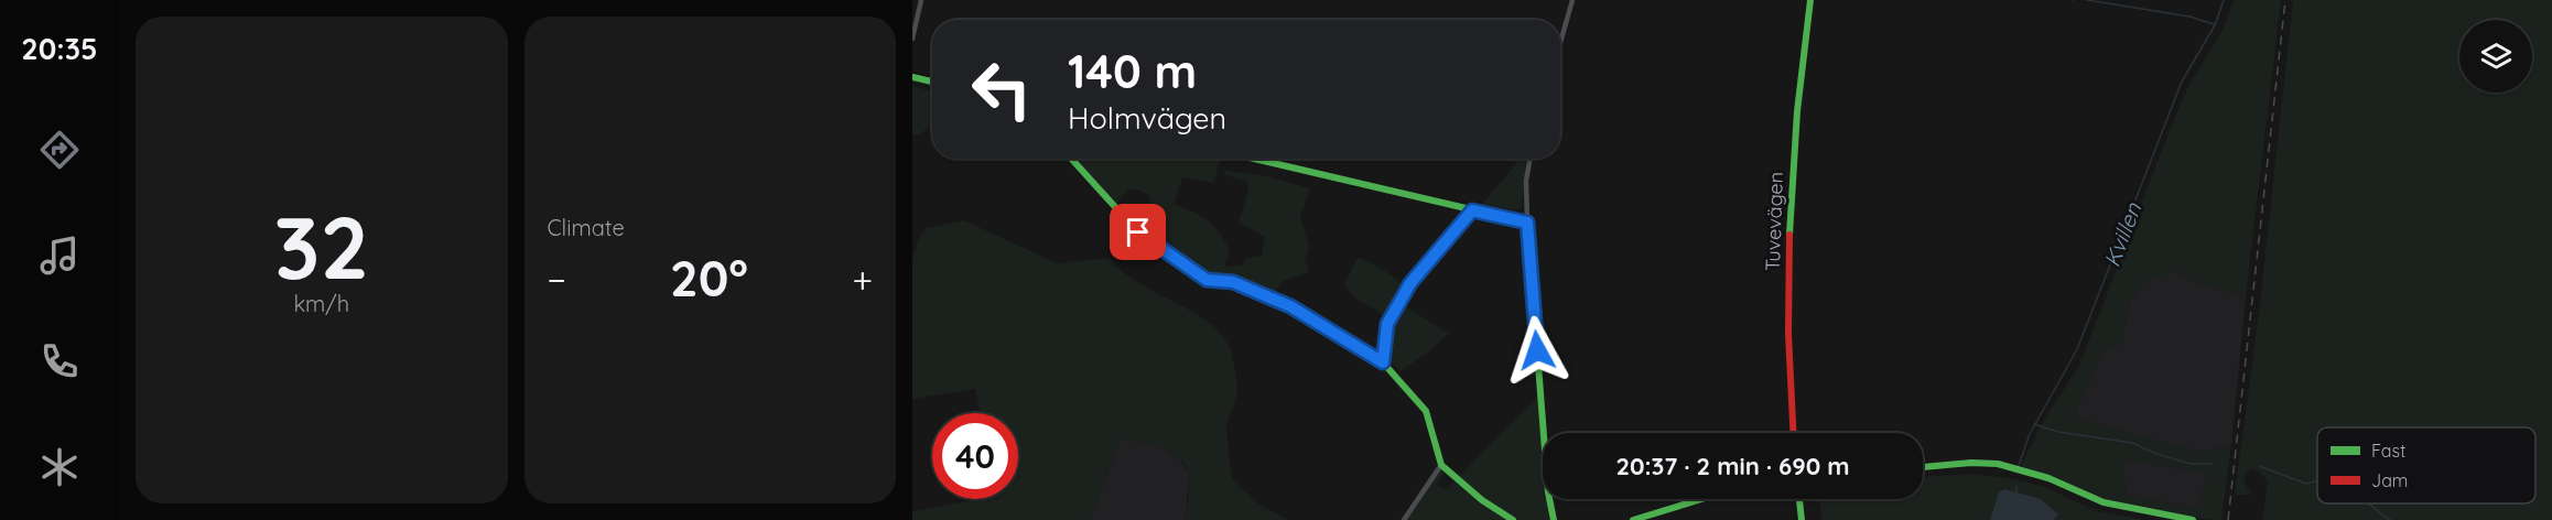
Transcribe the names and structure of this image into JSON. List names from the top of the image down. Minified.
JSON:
{"streets":{"street":["Tuvevägen"]},"water":["Kvillen"],"legend":["Fast","Jam"],"page":{"tabs":"20:35","tile":[["32","km/h"],"Climate"],"turn":["140 m","Holmvägen"],"heat":["−","20°","+"],"limit":"40","trip":"20:37 · 2 min · 690 m"}}
